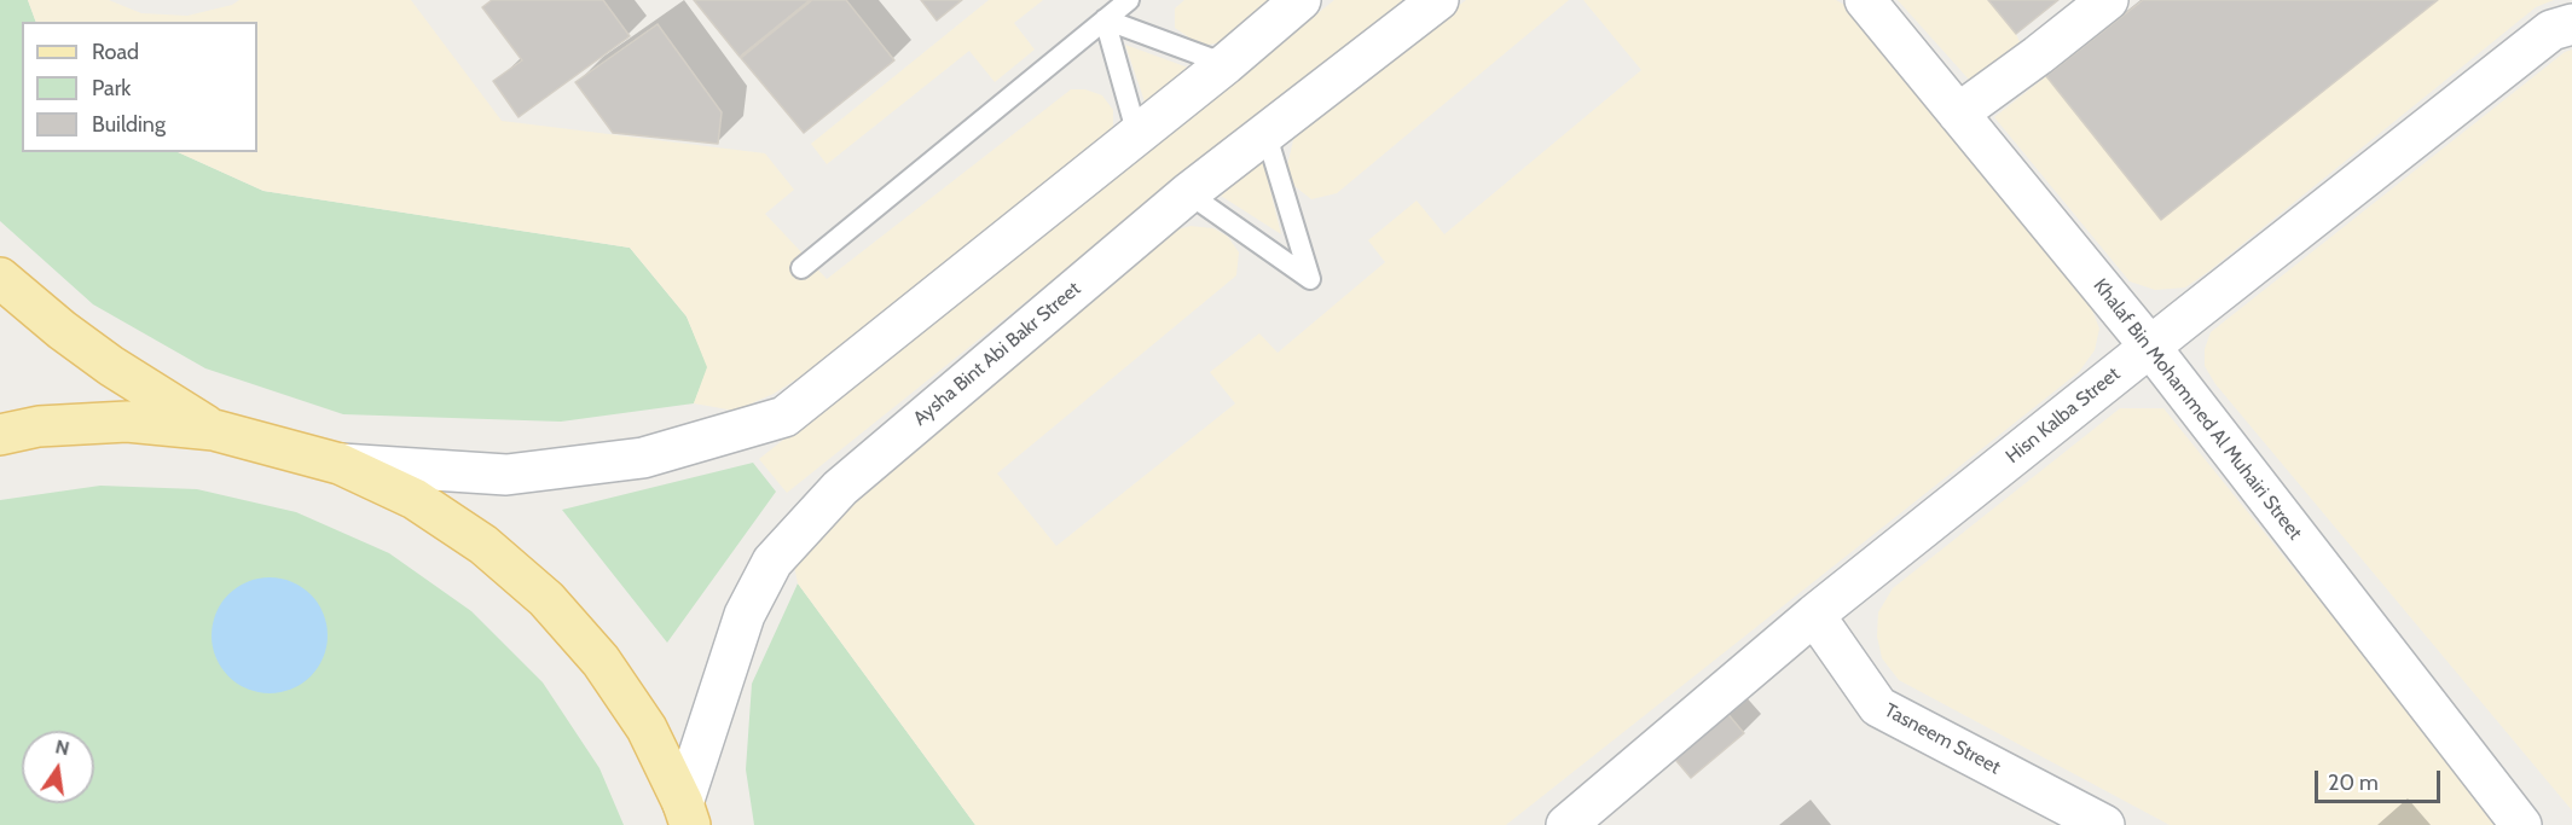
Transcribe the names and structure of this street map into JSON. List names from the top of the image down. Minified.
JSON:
{"streets":{"street":["Aysha Bint Abi Bakr Street","Khalaf Bin Mohammed Al Muhairi Street","Hisn Kalba Street","Tasneem Street"]},"crossings":[["Khalaf Bin Mohammed Al Muhairi Street","Hisn Kalba Street"],["Hisn Kalba Street","Tasneem Street"]],"legend":["Road","Park","Building"],"scale_bar":"20 m","north":"top"}
